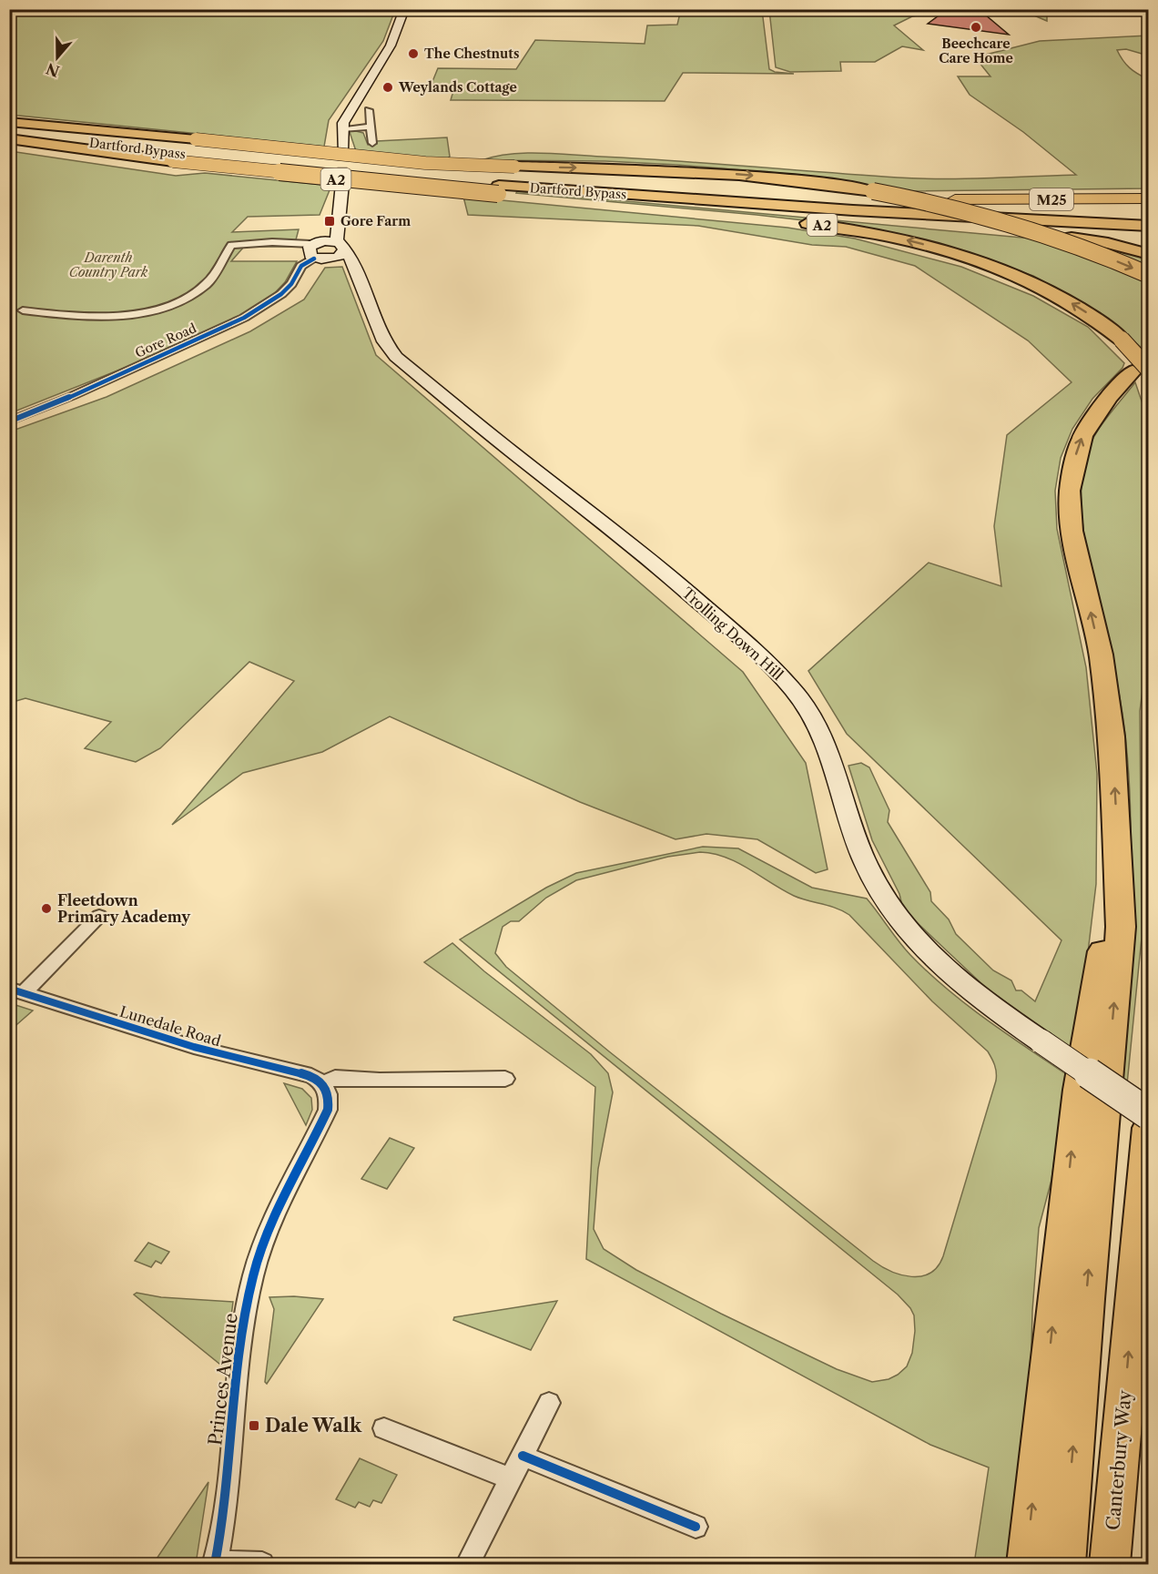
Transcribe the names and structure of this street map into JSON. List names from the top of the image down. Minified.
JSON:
{"streets":{"highway":["Dartford Bypass","A2","M25","Canterbury Way"],"main road":["Trolling Down Hill"],"street":["Gore Road","Lunedale Road","Princes Avenue"]},"crossings":[["Dartford Bypass","A2"],["Lunedale Road","Princes Avenue"]],"parks":["Darenth Country Park"],"places":{"other":["Beechcare Care Home","The Chestnuts","Weylands Cottage","Fleetdown Primary Academy"],"transit":["Gore Farm","Dale Walk"]},"north":"bottom"}
